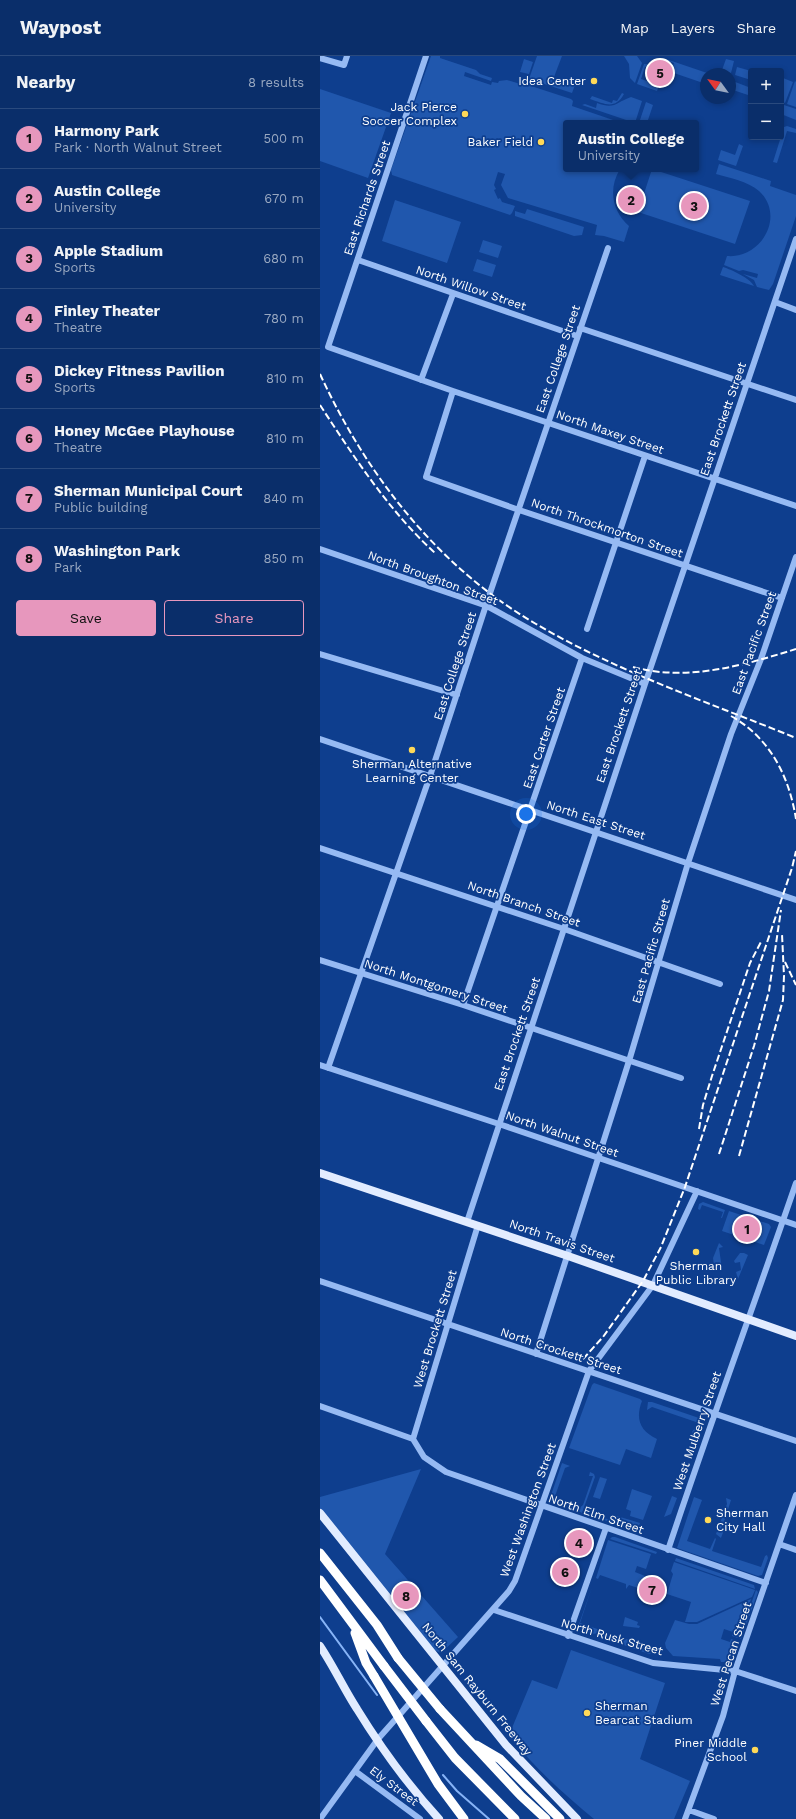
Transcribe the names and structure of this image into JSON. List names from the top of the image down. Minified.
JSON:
{"streets":{"main road":["North Travis Street","North Sam Rayburn Freeway"],"street":["East Richards Street","North Willow Street","East College Street","East Brockett Street","North Maxey Street","North Throckmorton Street","North Broughton Street","East Pacific Street","East Carter Street","North East Street","North Branch Street","North Montgomery Street","North Walnut Street","West Brockett Street","North Crockett Street","West Mulberry Street","West Washington Street","North Elm Street","North Rusk Street","West Pecan Street","Ely Street"]},"crossings":[["East Richards Street","North Willow Street"],["East Richards Street","North Maxey Street"],["North Willow Street","East College Street"],["East College Street","North Maxey Street"],["East College Street","North Throckmorton Street"],["East College Street","North Broughton Street"],["East College Street","North East Street"],["East College Street","North Branch Street"],["East College Street","North Montgomery Street"],["East College Street","North Walnut Street"],["East Brockett Street","North Maxey Street"],["East Brockett Street","North Throckmorton Street"],["East Brockett Street","North Broughton Street"],["East Brockett Street","North East Street"],["East Brockett Street","North Branch Street"],["East Brockett Street","North Montgomery Street"],["East Brockett Street","North Walnut Street"],["East Brockett Street","North Travis Street"],["North Maxey Street","North Throckmorton Street"],["North Throckmorton Street","East Pacific Street"],["North Broughton Street","East Carter Street"],["East Pacific Street","North East Street"],["East Pacific Street","North Branch Street"],["East Pacific Street","North Montgomery Street"],["East Pacific Street","North Walnut Street"],["East Pacific Street","North Travis Street"],["East Pacific Street","North Crockett Street"],["East Carter Street","North East Street"],["East Carter Street","North Branch Street"],["East Carter Street","North Montgomery Street"],["North Walnut Street","West Mulberry Street"],["North Walnut Street","West Washington Street"],["North Travis Street","West Brockett Street"],["North Travis Street","West Mulberry Street"],["North Travis Street","West Washington Street"],["West Brockett Street","North Crockett Street"],["West Brockett Street","North Elm Street"],["North Crockett Street","West Mulberry Street"],["North Crockett Street","West Washington Street"],["West Mulberry Street","North Elm Street"],["West Washington Street","North Elm Street"],["West Washington Street","North Rusk Street"],["West Washington Street","North Sam Rayburn Freeway"],["West Washington Street","Ely Street"],["North Elm Street","West Pecan Street"],["North Rusk Street","West Pecan Street"]],"places":["Idea Center","Jack Pierce Soccer Complex","Baker Field","Sherman Alternative Learning Center","Sherman Public Library","Sherman City Hall","Sherman Bearcat Stadium","Piner Middle School"],"north":"top left","page":{"header":"Waypost","nav":["Map","Layers","Share"],"heading":["Nearby","8 results"],"pins":["5","2","3","1","4","6","7","8"],"map_buttons":["+","−"],"list":[{"mark":"1","name":"Harmony Park","note":"Park · North Walnut Street","value":"500 m"},{"mark":"2","name":"Austin College","note":"University","value":"670 m"},{"mark":"3","name":"Apple Stadium","note":"Sports","value":"680 m"},{"mark":"4","name":"Finley Theater","note":"Theatre","value":"780 m"},{"mark":"5","name":"Dickey Fitness Pavilion","note":"Sports","value":"810 m"},{"mark":"6","name":"Honey McGee Playhouse","note":"Theatre","value":"810 m"},{"mark":"7","name":"Sherman Municipal Court","note":"Public building","value":"840 m"},{"mark":"8","name":"Washington Park","note":"Park","value":"850 m"}],"popup":["Austin College","University"],"buttons":["Save","Share"]}}
